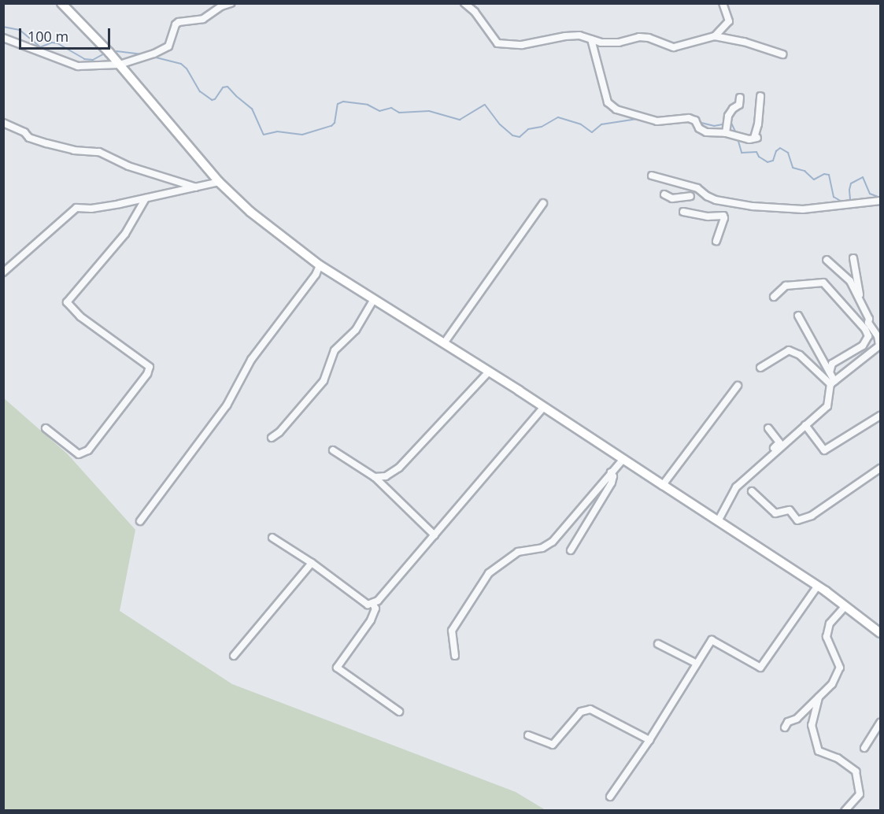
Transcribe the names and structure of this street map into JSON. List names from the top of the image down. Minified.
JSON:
{"scale_bar":"100 m"}
